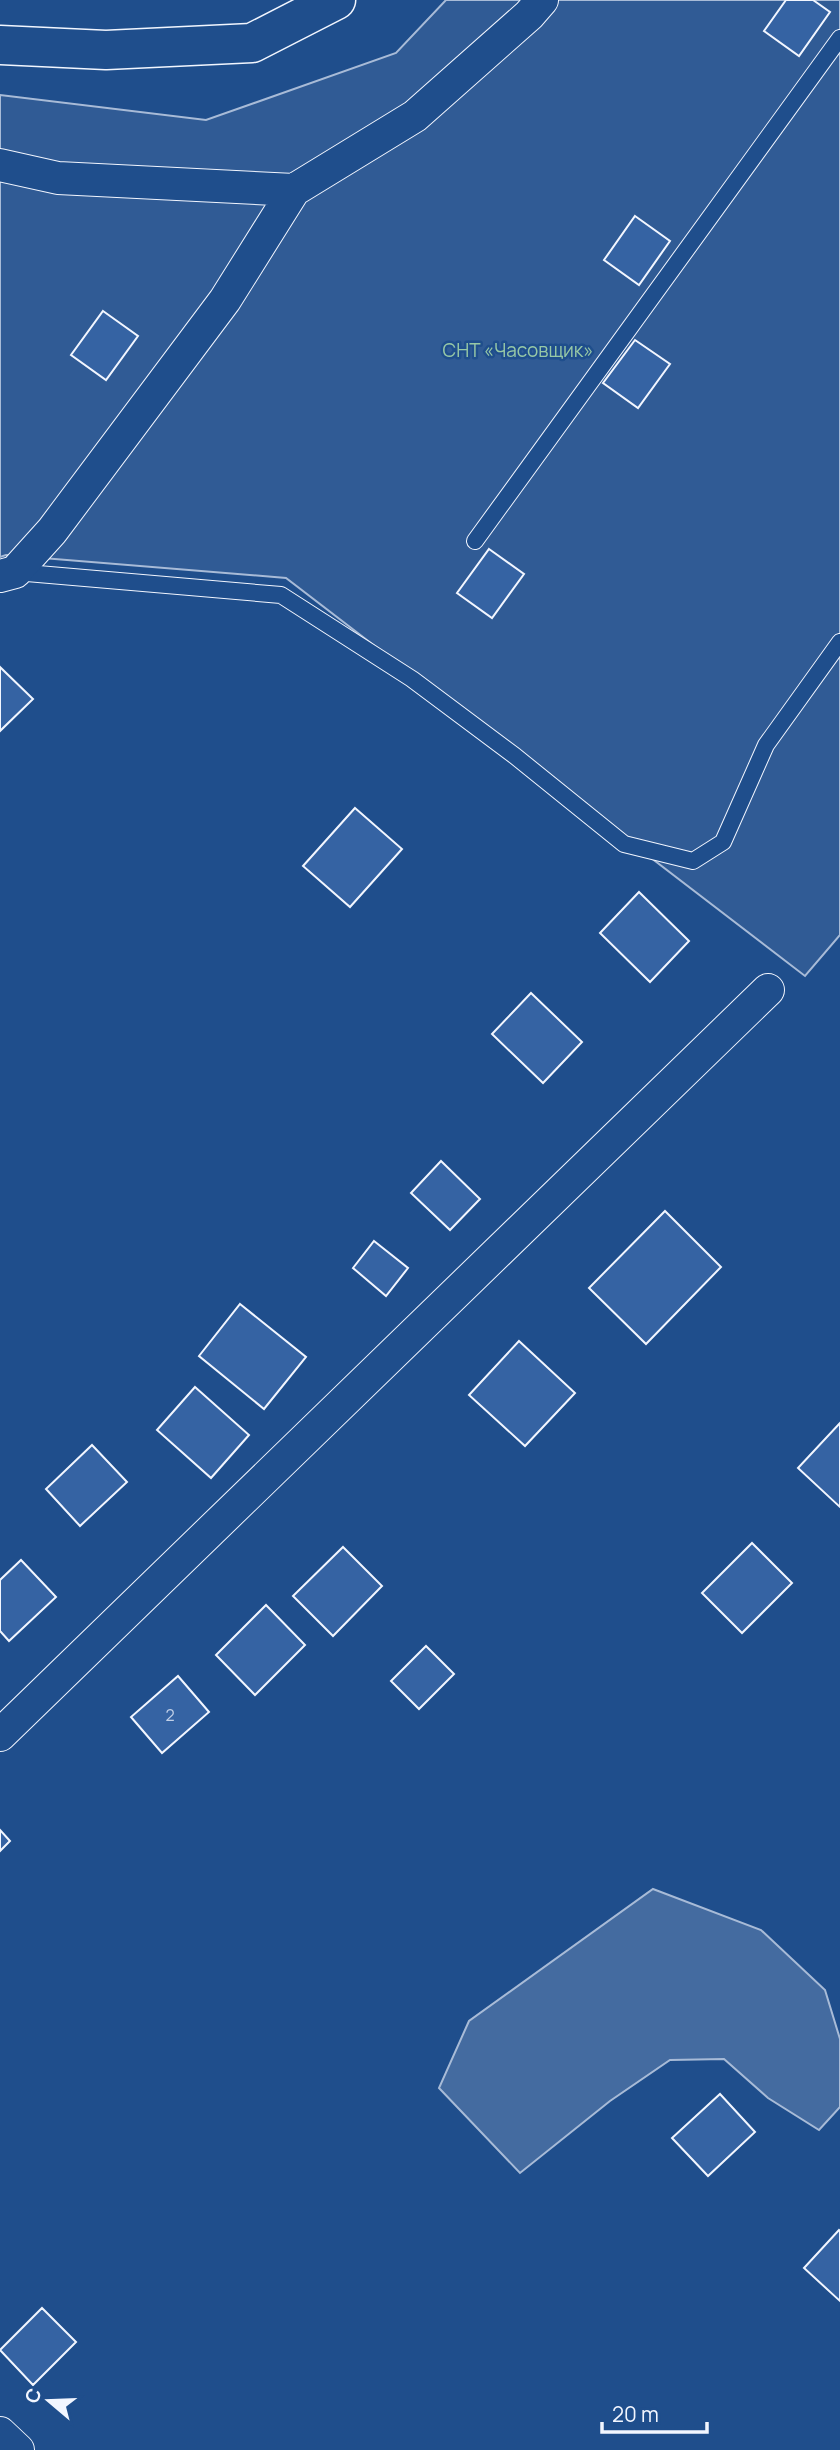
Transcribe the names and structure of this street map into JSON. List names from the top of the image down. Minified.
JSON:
{"parks":["СНТ «Часовщик»"],"house_numbers":["2"],"scale_bar":"20 m","north":"left"}
